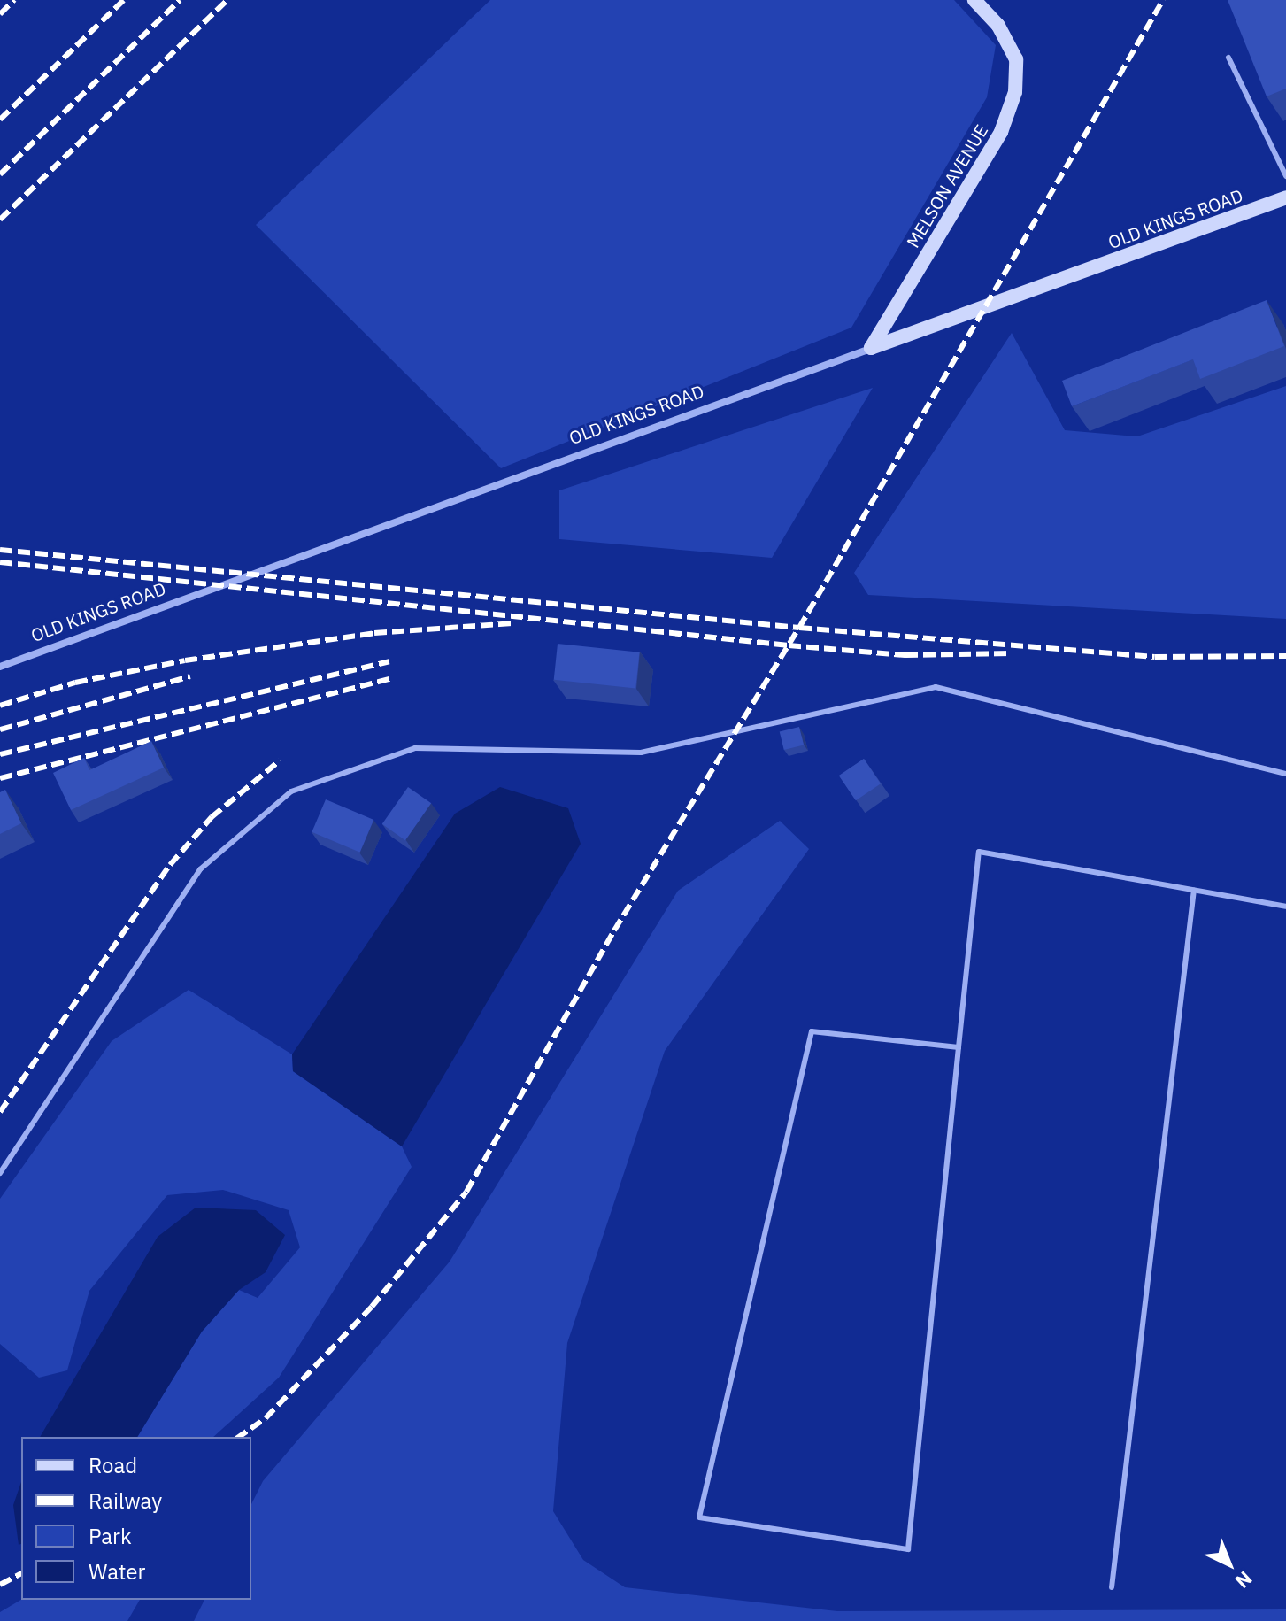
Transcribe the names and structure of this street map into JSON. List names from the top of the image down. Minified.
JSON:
{"streets":{"street":["MELSON AVENUE","OLD KINGS ROAD"]},"crossings":[["MELSON AVENUE","OLD KINGS ROAD"]],"legend":["Road","Railway","Park","Water"],"north":"bottom right"}
